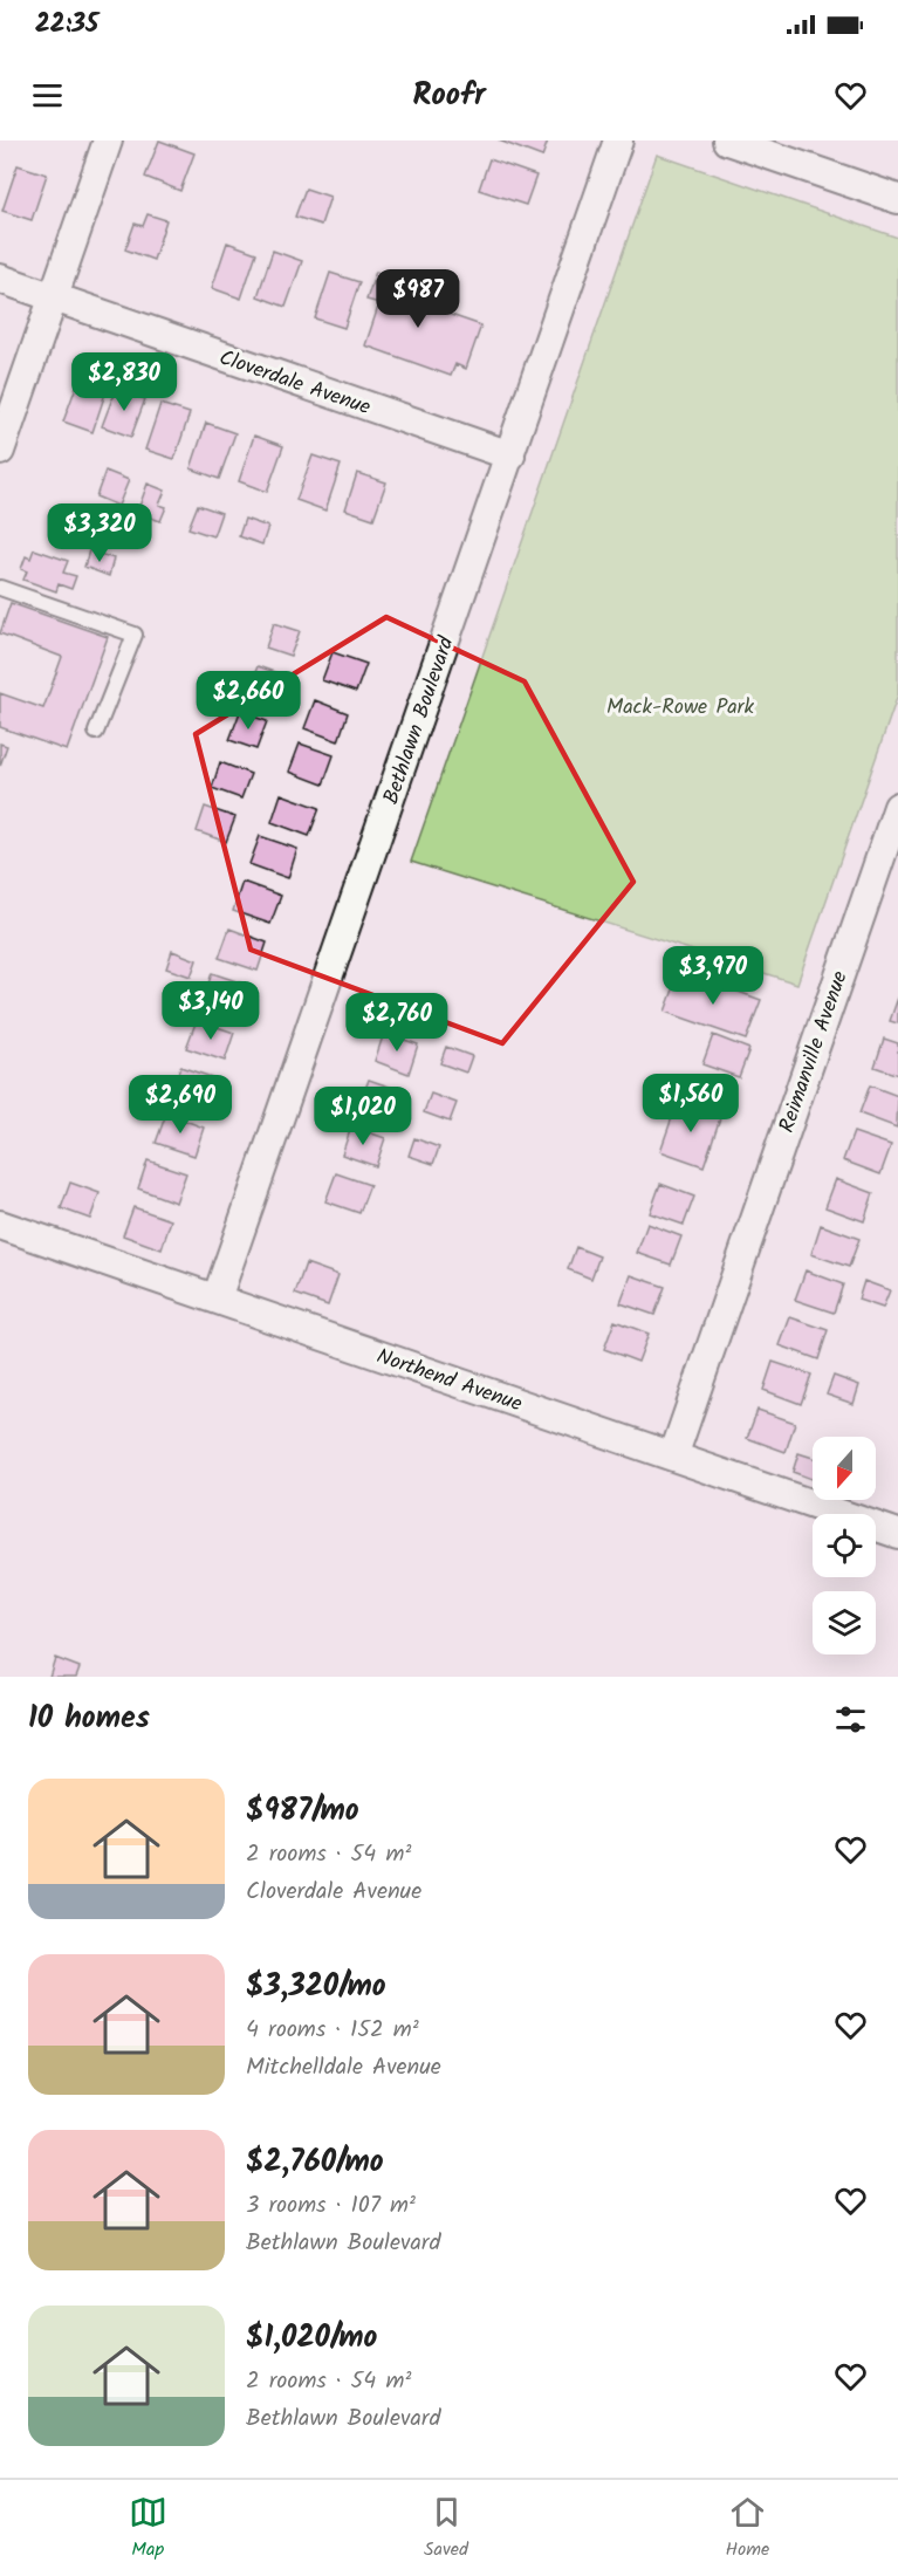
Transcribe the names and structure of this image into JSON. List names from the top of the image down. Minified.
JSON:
{"streets":{"street":["Cloverdale Avenue","Bethlawn Boulevard","Reimanville Avenue","Northend Avenue"]},"crossings":[["Cloverdale Avenue","Bethlawn Boulevard"],["Bethlawn Boulevard","Northend Avenue"],["Reimanville Avenue","Northend Avenue"]],"parks":["Mack-Rowe Park"],"north":"bottom","page":{"status":"22:35","header":"Roofr","price":["$987","$2,830","$3,320","$2,660","$3,970","$3,140","$2,760","$1,560","$2,690","$1,020"],"heading":"10 homes","list":[{"name":"$987/mo","note":"2 rooms · 54 m² · Cloverdale Avenue"},{"name":"$3,320/mo","note":"4 rooms · 152 m² · Mitchelldale Avenue"},{"name":"$2,760/mo","note":"3 rooms · 107 m² · Bethlawn Boulevard"},{"name":"$1,020/mo","note":"2 rooms · 54 m² · Bethlawn Boulevard"}],"tabs":["Map","Saved","Home"]}}
